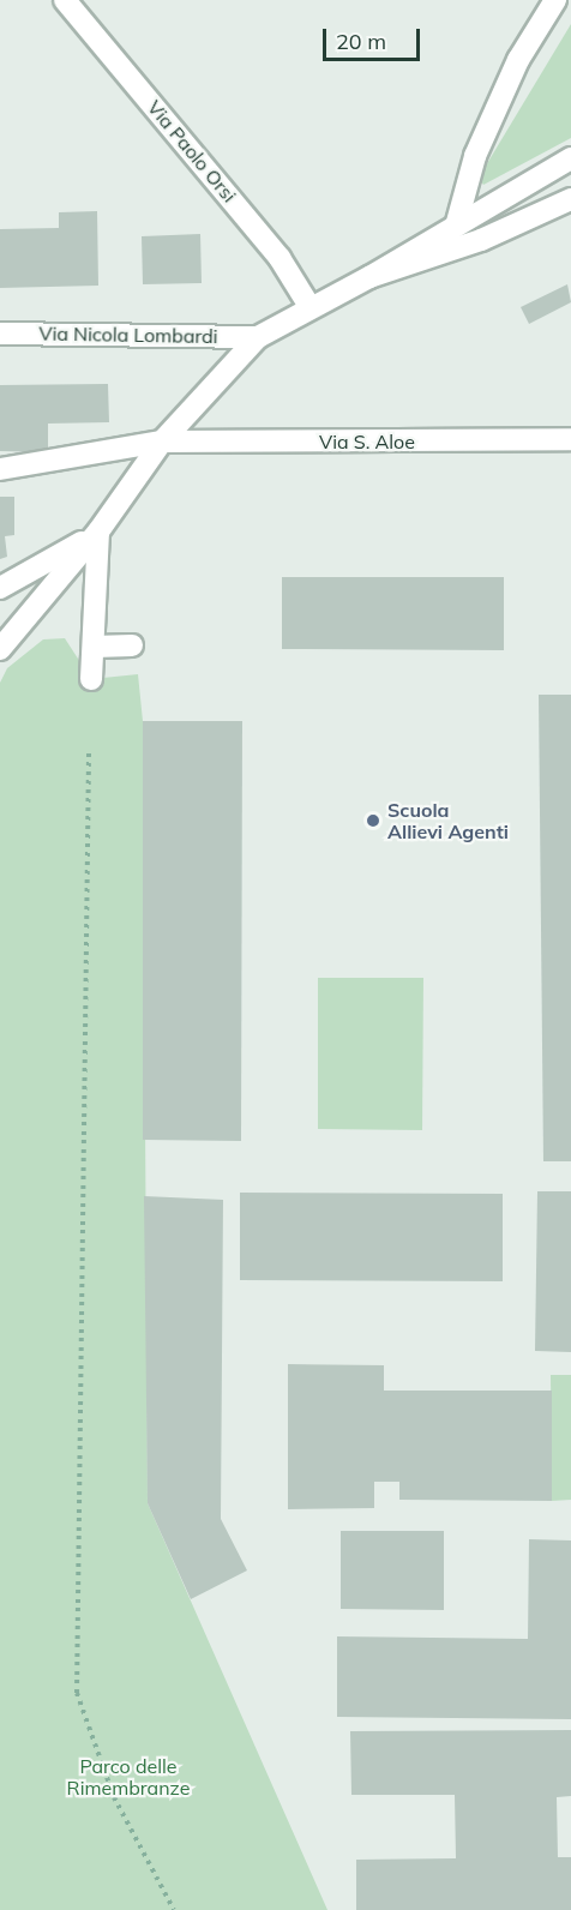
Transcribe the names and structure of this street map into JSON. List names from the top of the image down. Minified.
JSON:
{"streets":{"street":["Via Paolo Orsi","Via Nicola Lombardi","Via S. Aloe"]},"parks":["Parco delle Rimembranze"],"places":["Scuola Allievi Agenti"],"scale_bar":"20 m"}
